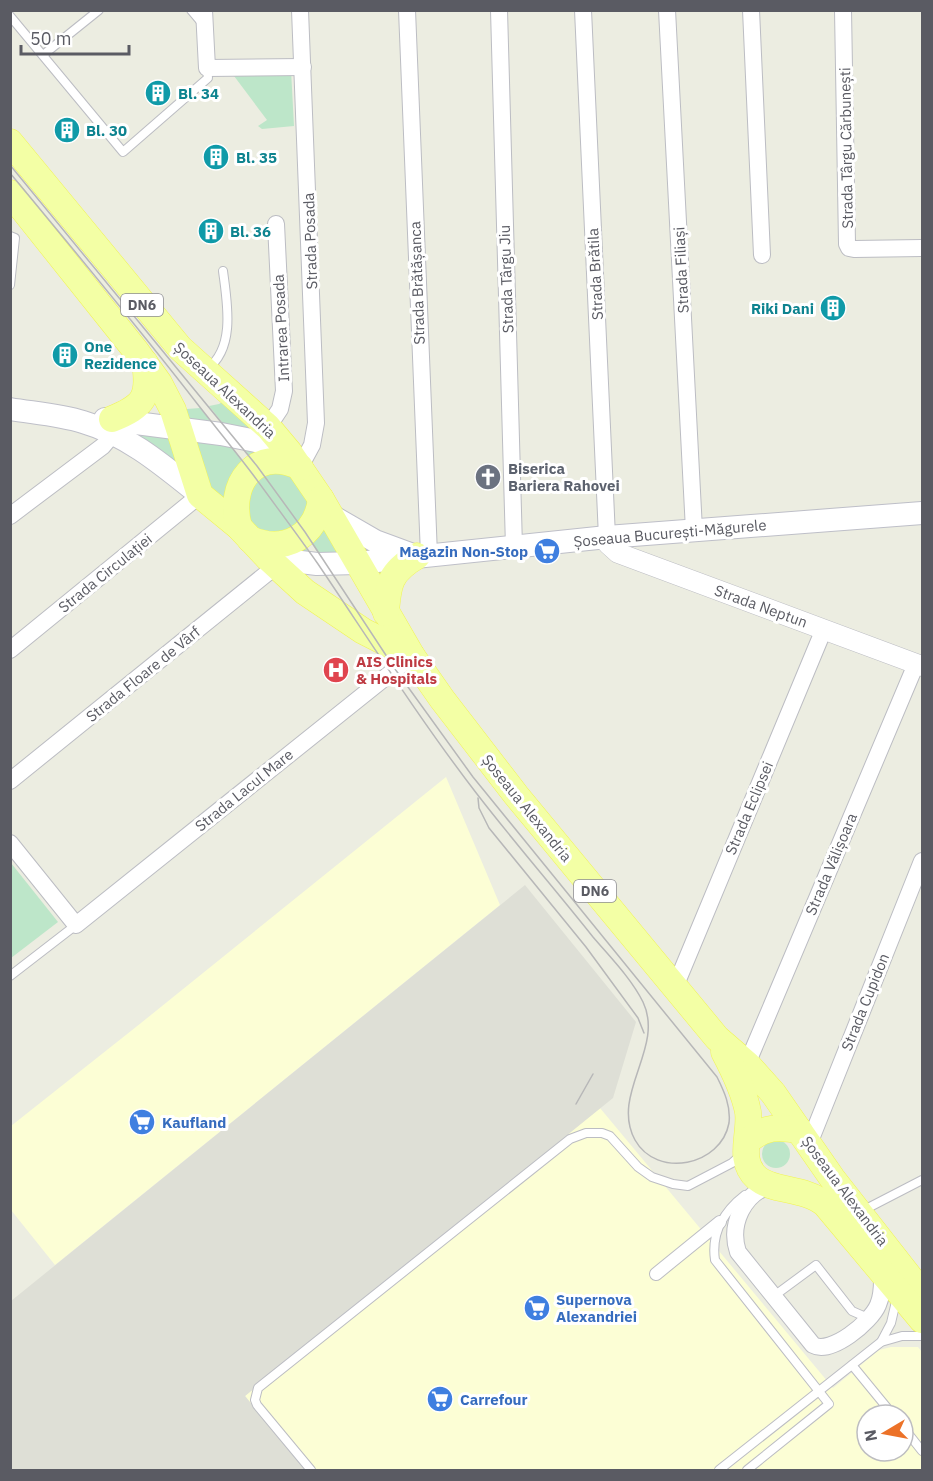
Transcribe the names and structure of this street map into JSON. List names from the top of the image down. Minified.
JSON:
{"streets":{"main road":["DN6","Șoseaua Alexandria","Șoseaua București-Măgurele"],"street":["Strada Târgu Cărbunești","Strada Posada","Strada Filiași","Strada Brătila","Strada Târgu Jiu","Strada Brătășanca","Intrarea Posada","Strada Circulației","Strada Neptun","Strada Floare de Vârf","Strada Lacul Mare","Strada Eclipsei","Strada Vălișoara","Strada Cupidon"]},"crossings":[["Strada Posada","Șoseaua Alexandria"],["Strada Posada","Șoseaua București-Măgurele"],["Strada Filiași","Șoseaua București-Măgurele"],["Strada Brătila","Șoseaua București-Măgurele"],["Strada Brătila","Strada Neptun"],["Strada Târgu Jiu","Șoseaua București-Măgurele"],["Strada Brătășanca","Șoseaua București-Măgurele"],["DN6","Șoseaua Alexandria"],["DN6","Strada Circulației"],["Intrarea Posada","Șoseaua Alexandria"],["Șoseaua Alexandria","Șoseaua București-Măgurele"],["Șoseaua Alexandria","Strada Circulației"],["Șoseaua Alexandria","Strada Floare de Vârf"],["Șoseaua Alexandria","Strada Lacul Mare"],["Șoseaua Alexandria","Strada Eclipsei"],["Șoseaua Alexandria","Strada Vălișoara"],["Șoseaua Alexandria","Strada Cupidon"],["Șoseaua București-Măgurele","Strada Neptun"],["Șoseaua București-Măgurele","Strada Floare de Vârf"],["Strada Neptun","Strada Eclipsei"],["Strada Neptun","Strada Vălișoara"]],"places":{"building":["Bl. 34","Bl. 30","Bl. 35","Bl. 36","Riki Dani","One Rezidence"],"church":["Biserica Bariera Rahovei"],"supermarket":["Magazin Non-Stop","Kaufland","Supernova Alexandriei","Carrefour"],"hospital":["AIS Clinics & Hospitals"]},"scale_bar":"50 m","north":"left"}
